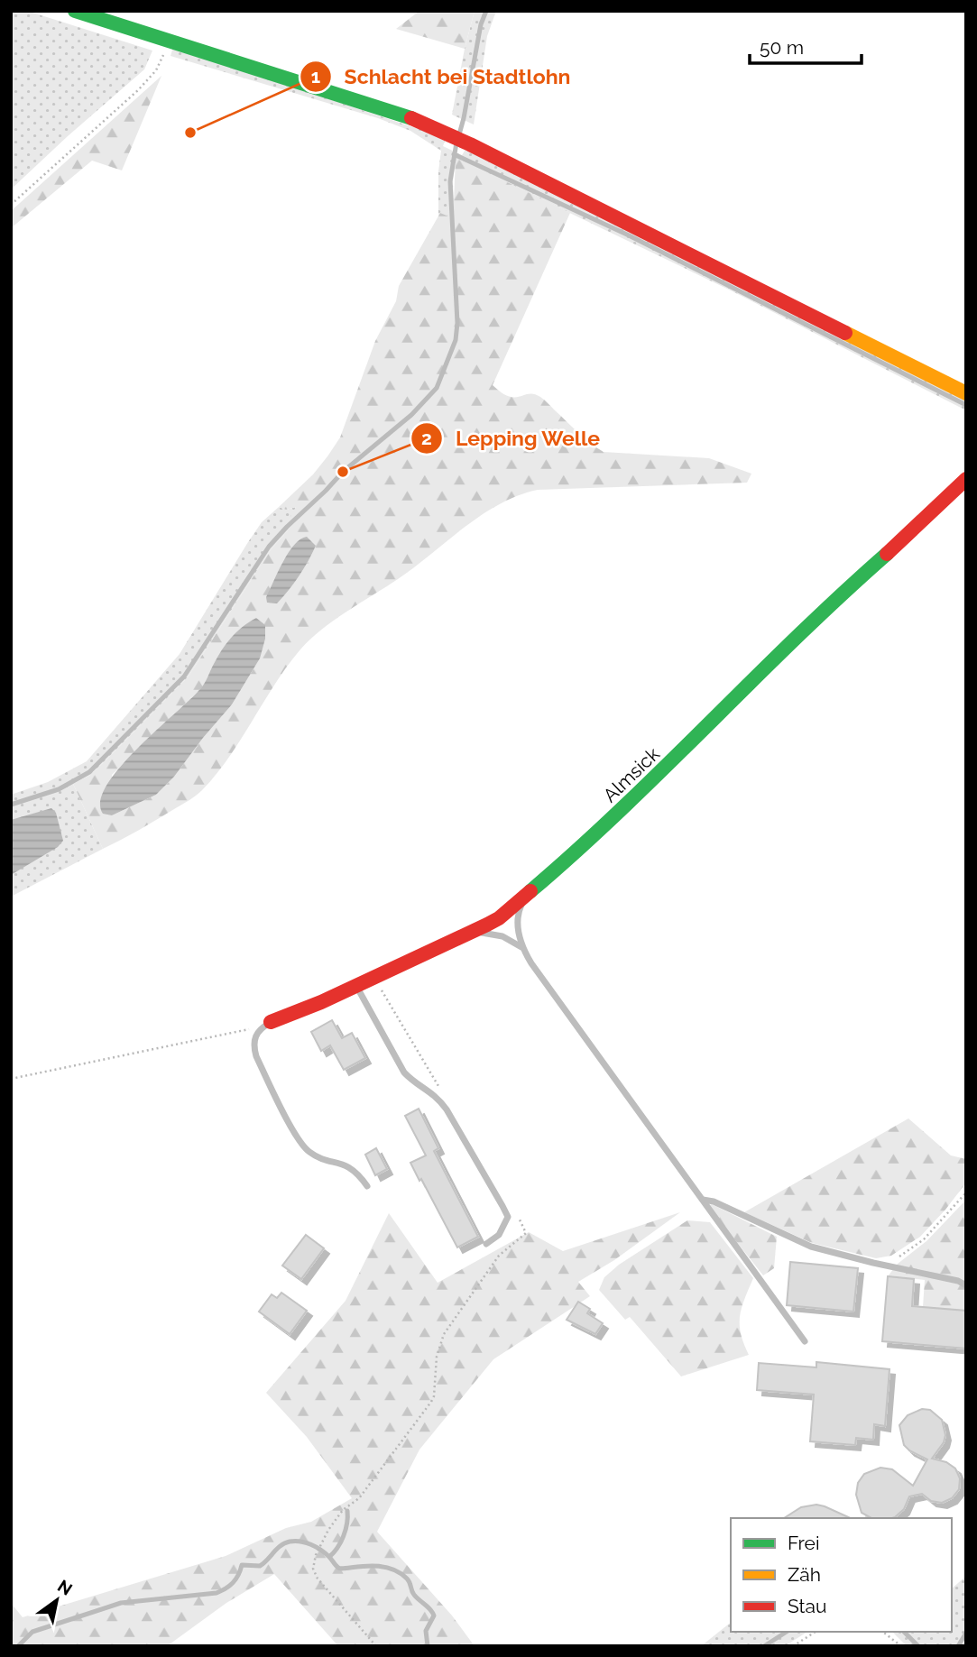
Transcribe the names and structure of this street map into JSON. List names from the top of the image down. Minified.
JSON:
{"streets":{"street":["Almsick"]},"places":["Schlacht bei Stadtlohn","Lepping Welle"],"legend":["Frei","Zäh","Stau"],"scale_bar":"50 m","north":"top right"}
